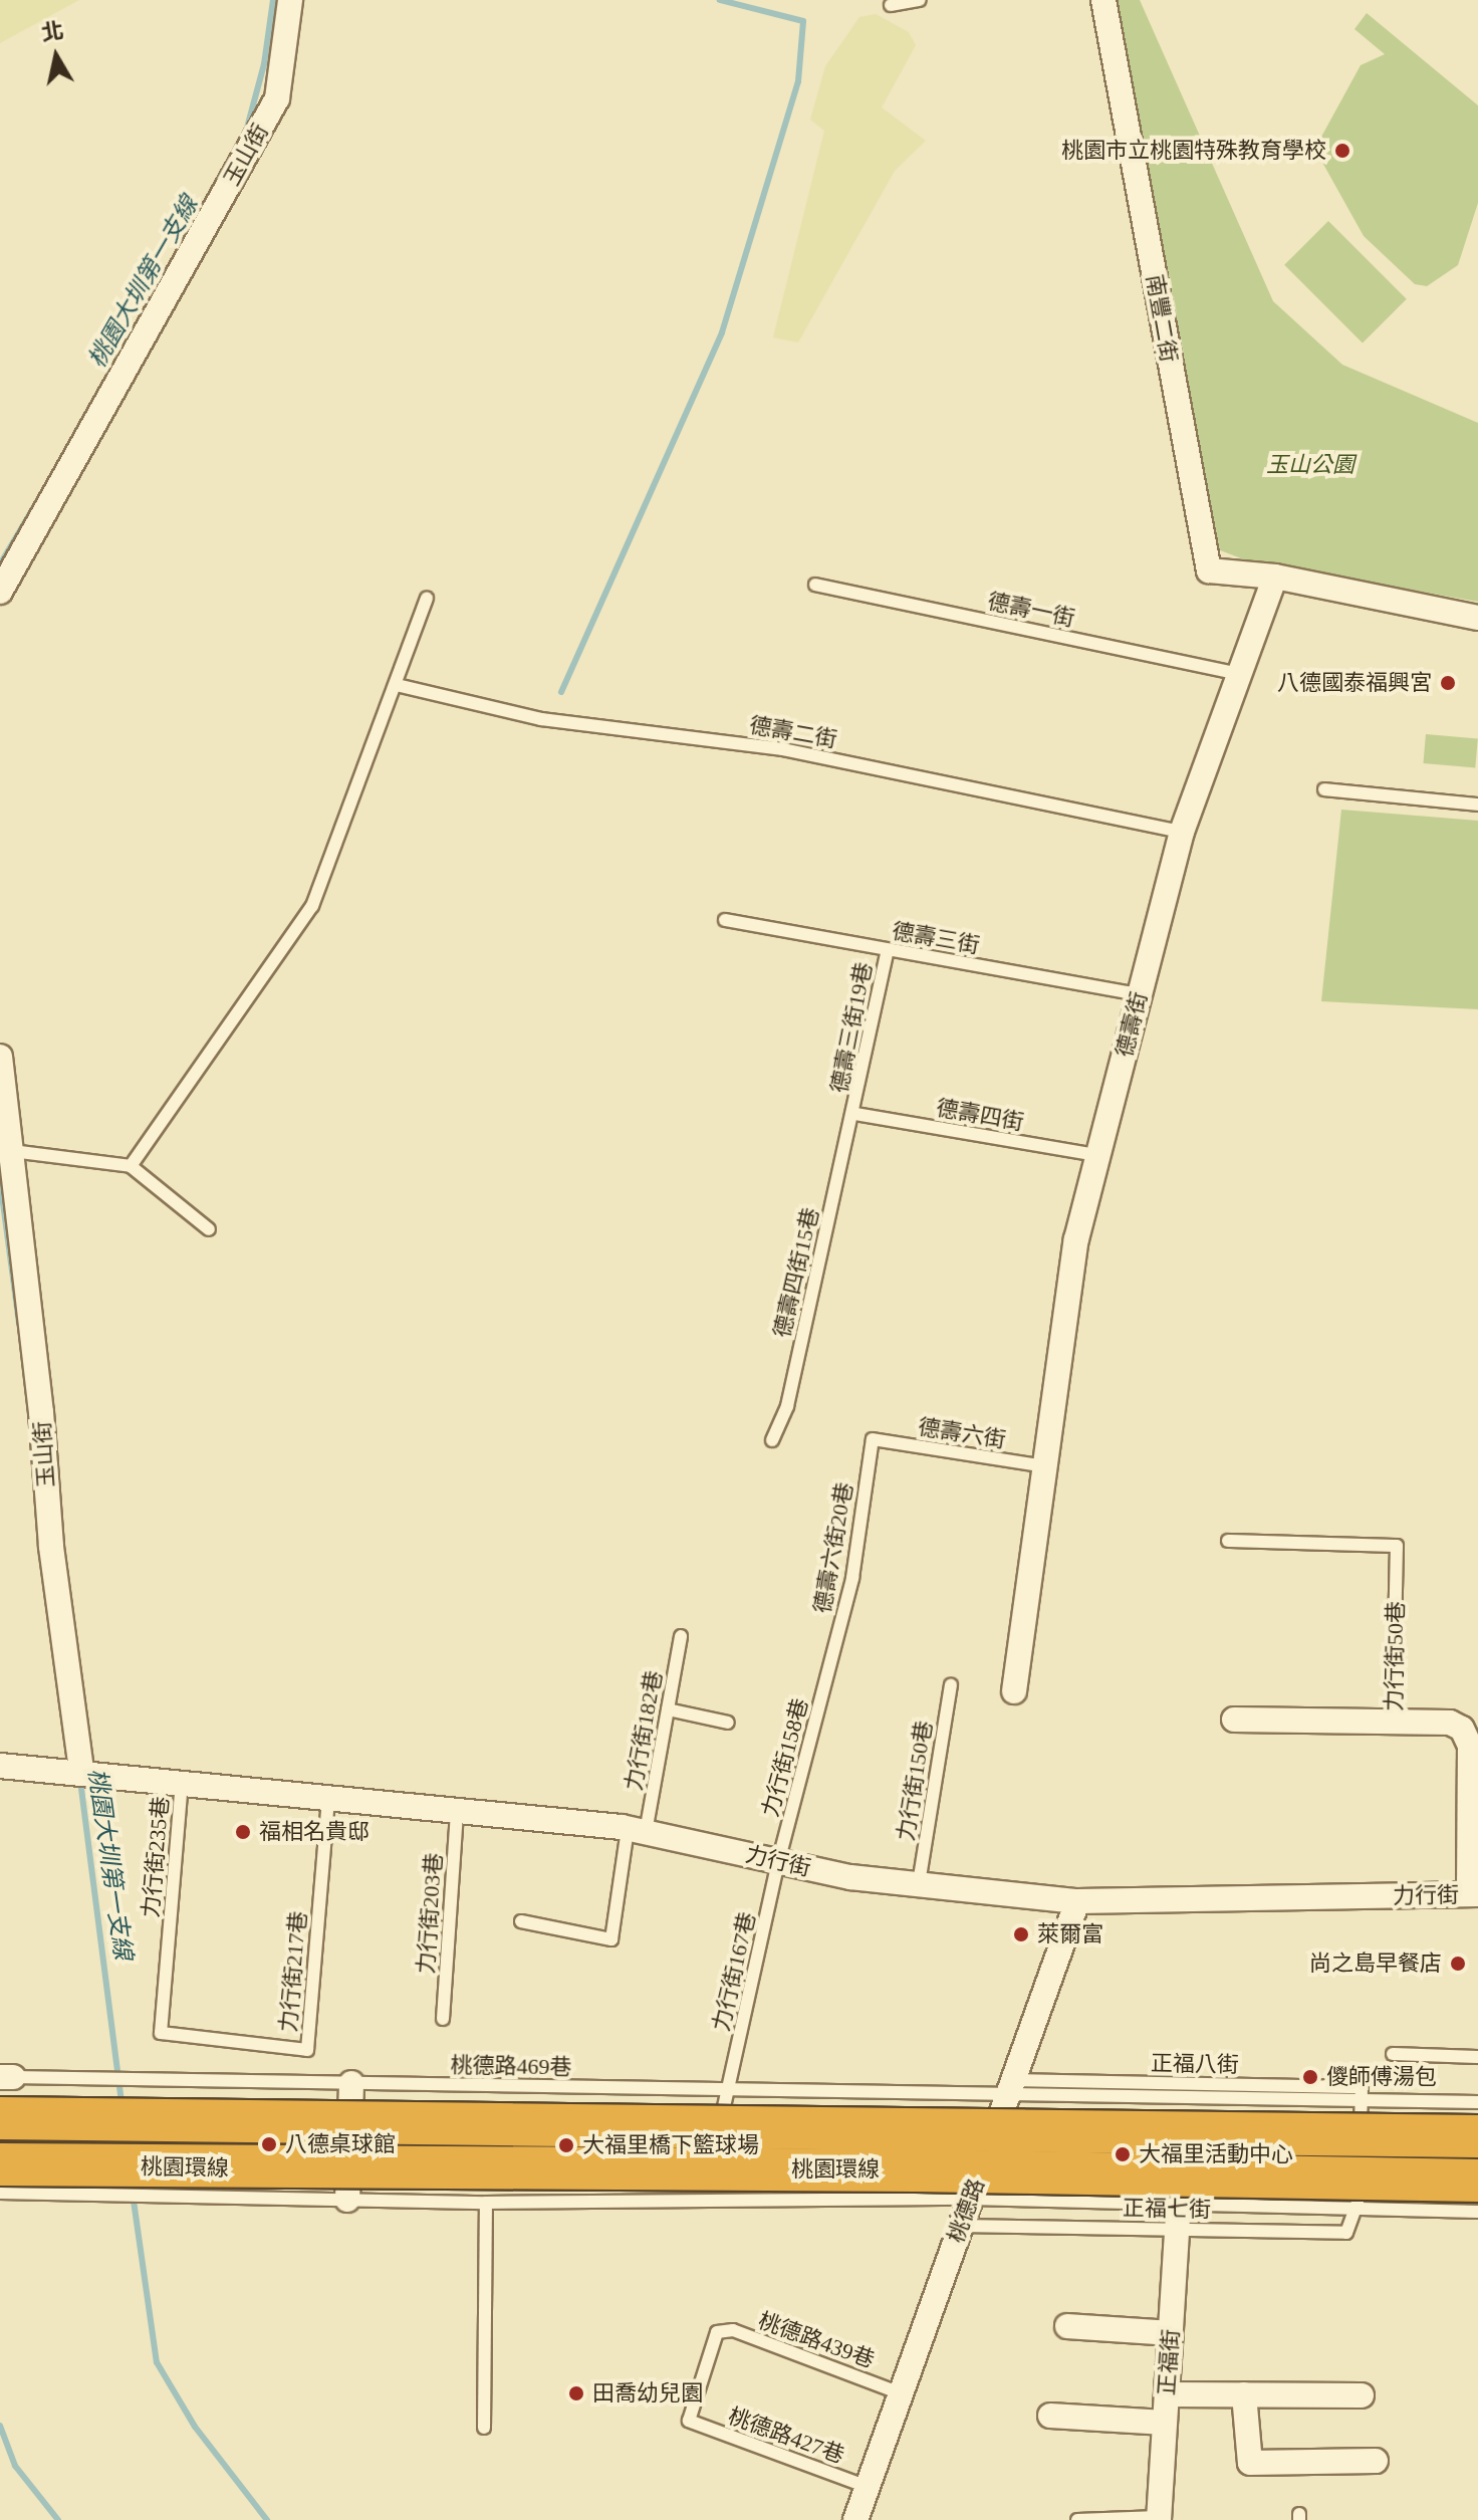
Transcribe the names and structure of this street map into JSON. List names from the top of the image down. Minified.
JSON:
{"streets":{"highway":["桃園環線"],"street":["玉山街","南豐二街","德壽街","力行街50巷","力行街","桃德路","正福街"],"lane":["德壽一街","德壽二街","德壽三街","德壽三街19巷","德壽四街","德壽四街15巷","德壽六街","德壽六街20巷","力行街182巷","力行街158巷","力行街150巷","力行街235巷","力行街203巷","力行街217巷","力行街167巷","正福八街","桃德路469巷","正福七街","桃德路439巷","桃德路427巷"]},"crossings":[["玉山街","力行街"],["南豐二街","德壽街"],["德壽一街","德壽街"],["德壽二街","德壽街"],["德壽三街","德壽街"],["德壽三街","德壽三街19巷"],["德壽街","德壽四街"],["德壽街","德壽六街"],["德壽三街19巷","德壽四街"],["德壽三街19巷","德壽四街15巷"],["德壽四街","德壽四街15巷"],["德壽六街","德壽六街20巷"],["德壽六街20巷","力行街158巷"],["力行街50巷","力行街"],["力行街182巷","力行街"],["力行街158巷","力行街"],["力行街158巷","力行街167巷"],["力行街150巷","力行街"],["力行街235巷","力行街"],["力行街235巷","力行街217巷"],["力行街","力行街203巷"],["力行街","力行街217巷"],["力行街","力行街167巷"],["力行街","桃德路"],["力行街167巷","桃德路469巷"],["正福八街","桃德路469巷"],["正福八街","桃德路"],["桃德路469巷","桃德路"],["正福七街","桃德路"],["正福七街","正福街"],["桃德路","桃德路439巷"],["桃德路","桃德路427巷"],["桃德路439巷","桃德路427巷"]],"water":["桃園大圳第一支線"],"parks":["玉山公園"],"places":["桃園市立桃園特殊教育學校","八德國泰福興宮","福相名貴邸","萊爾富","尚之島早餐店","儍師傅湯包","八德桌球館","大福里橋下籃球場","大福里活動中心","田喬幼兒園"],"north":"top"}
